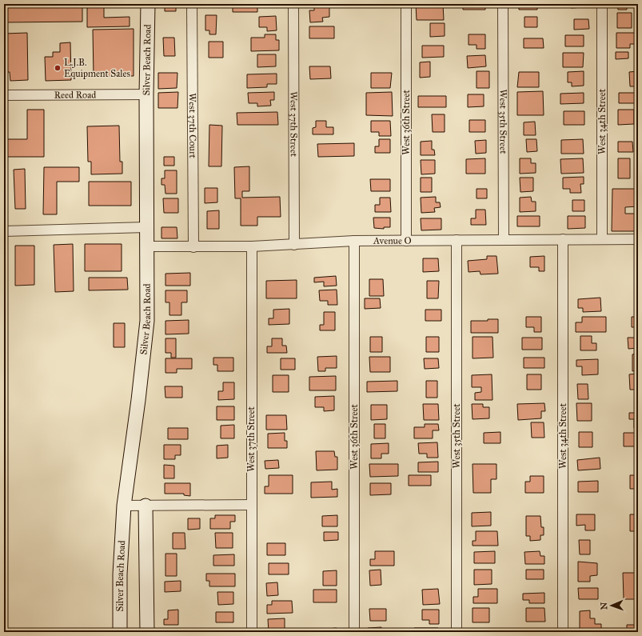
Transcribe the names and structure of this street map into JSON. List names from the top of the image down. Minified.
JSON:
{"streets":{"street":["Silver Beach Road","Reed Road","West 35th Street","West 34th Street","West 36th Street","West 37th Street","West 37th Court","Avenue O"]},"crossings":[["Silver Beach Road","Reed Road"],["Silver Beach Road","Avenue O"],["West 35th Street","Avenue O"],["West 34th Street","Avenue O"],["West 36th Street","Avenue O"],["West 37th Street","Avenue O"],["West 37th Court","Avenue O"]],"places":["L.J.B. Equipment Sales"],"north":"left"}
